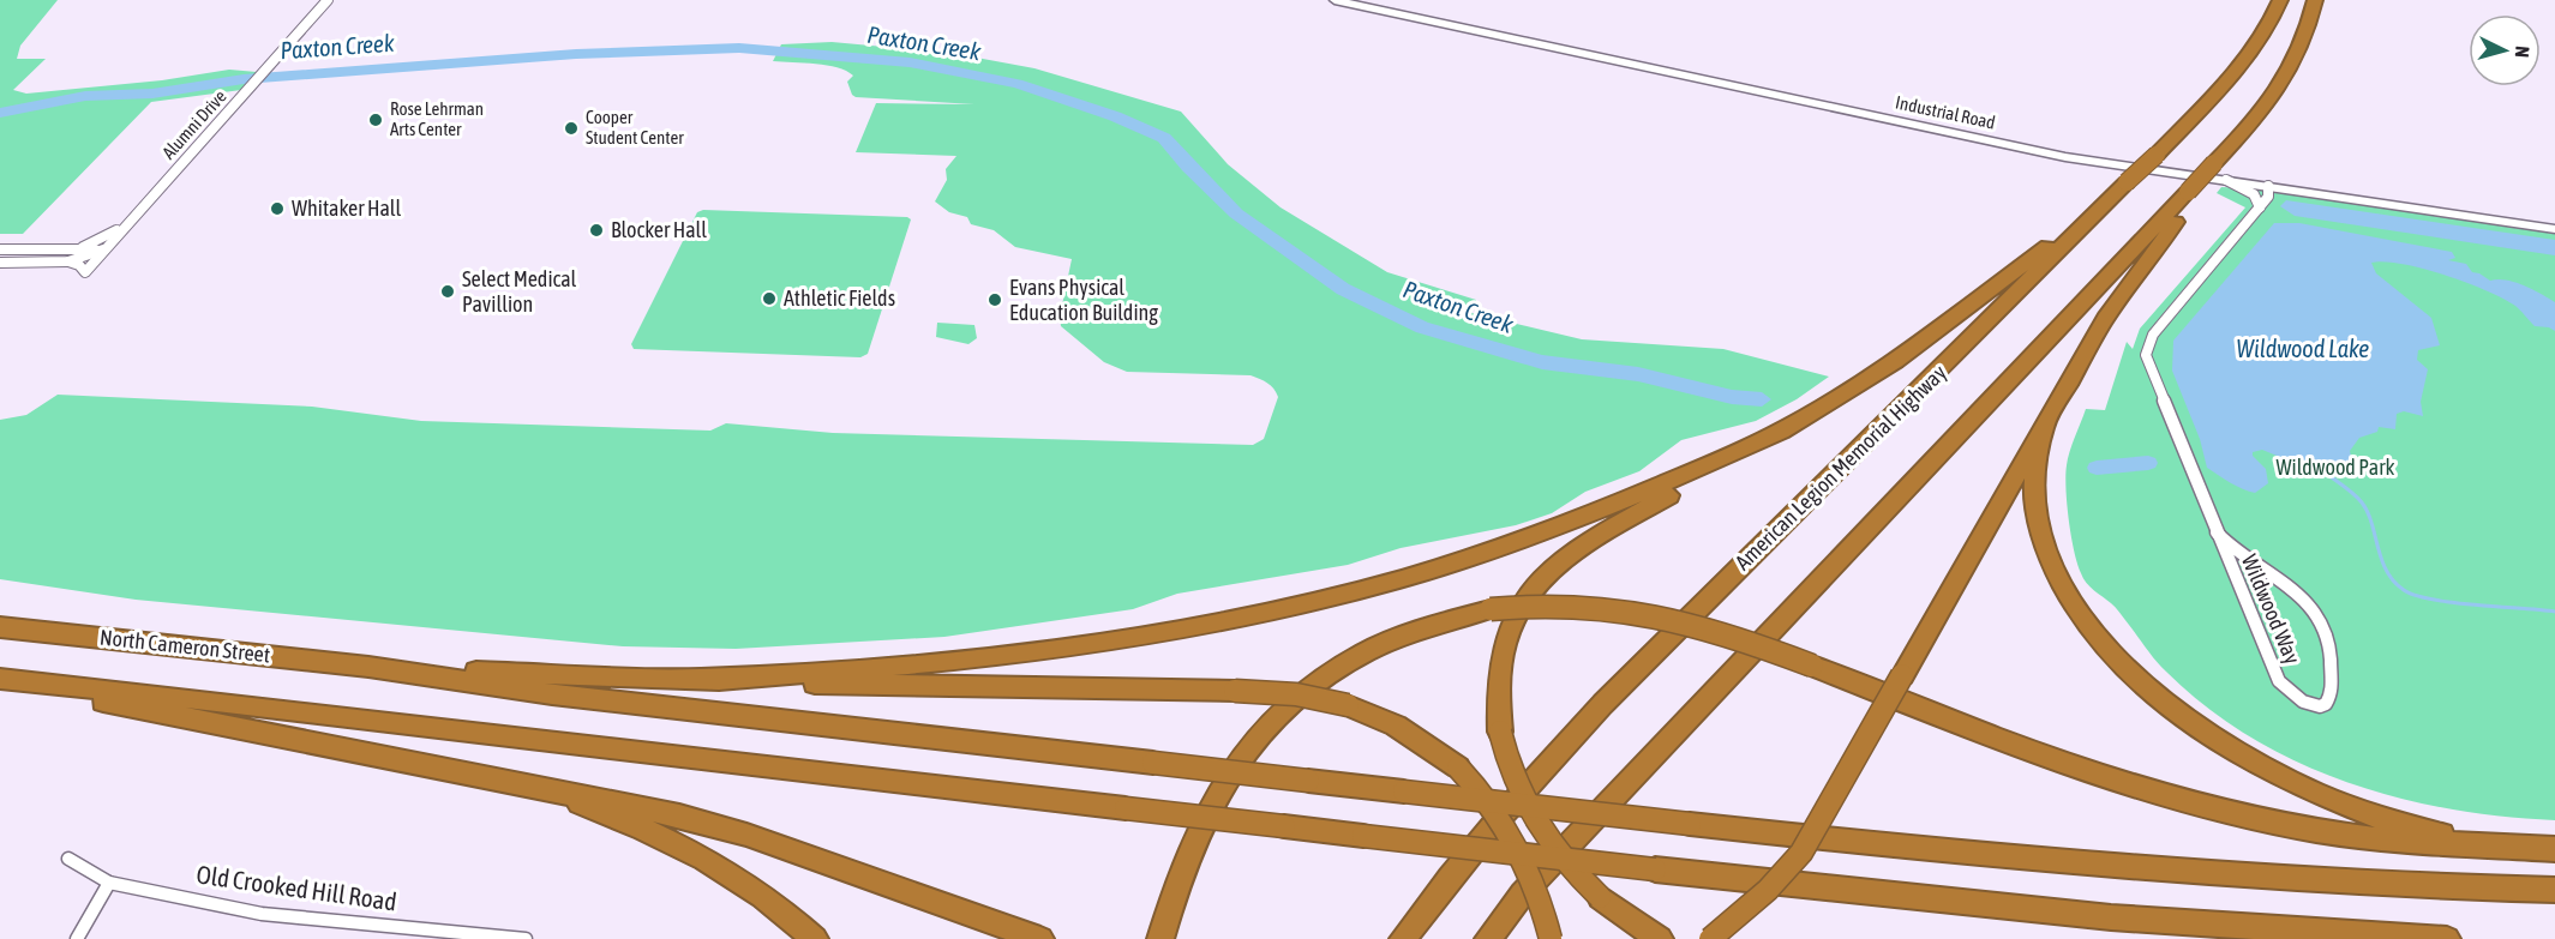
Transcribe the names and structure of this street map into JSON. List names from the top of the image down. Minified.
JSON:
{"streets":{"highway":["American Legion Memorial Highway","North Cameron Street"],"street":["Industrial Road","Alumni Drive","Wildwood Way","Old Crooked Hill Road"]},"crossings":[["Industrial Road","Wildwood Way"]],"water":["Paxton Creek","Wildwood Lake"],"parks":["Wildwood Park"],"places":["Rose Lehrman Arts Center","Cooper Student Center","Whitaker Hall","Blocker Hall","Select Medical Pavillion","Athletic Fields","Evans Physical Education Building"],"north":"right"}
